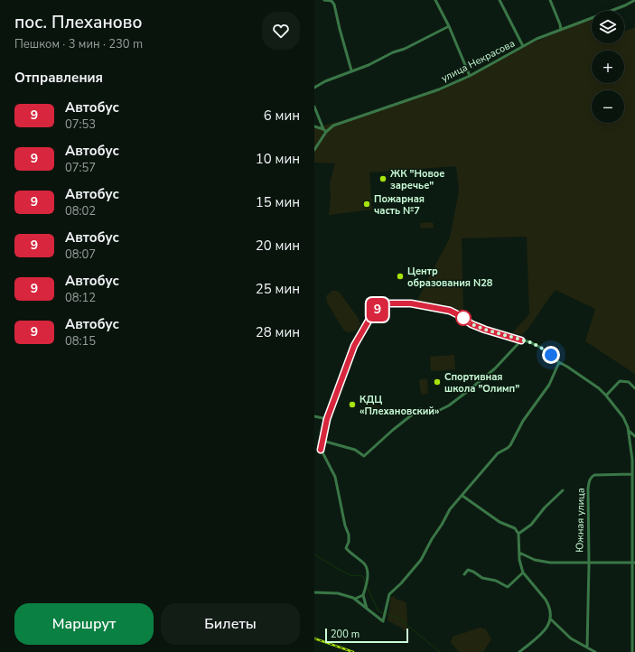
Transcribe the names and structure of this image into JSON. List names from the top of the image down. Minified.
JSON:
{"streets":{"street":["улица Некрасова","Южная улица"]},"places":["ЖК \"Новое заречье\"","Пожарная часть №7","Центр образования N28","Спортивная школа \"Олимп\"","КДЦ «Плехановский»"],"lines":["bus line 9"],"scale_bar":"200 m","page":{"heading":[["пос. Плеханово","Пешком · 3 мин · 230 m"],"Отправления"],"on_map":"9","map_buttons":["+","−"],"list":[{"mark":"9","name":"Автобус","note":"07:53","value":"6 мин"},{"mark":"9","name":"Автобус","note":"07:57","value":"10 мин"},{"mark":"9","name":"Автобус","note":"08:02","value":"15 мин"},{"mark":"9","name":"Автобус","note":"08:07","value":"20 мин"},{"mark":"9","name":"Автобус","note":"08:12","value":"25 мин"},{"mark":"9","name":"Автобус","note":"08:15","value":"28 мин"}],"buttons":["Маршрут","Билеты"],"scale":"200 m"}}
